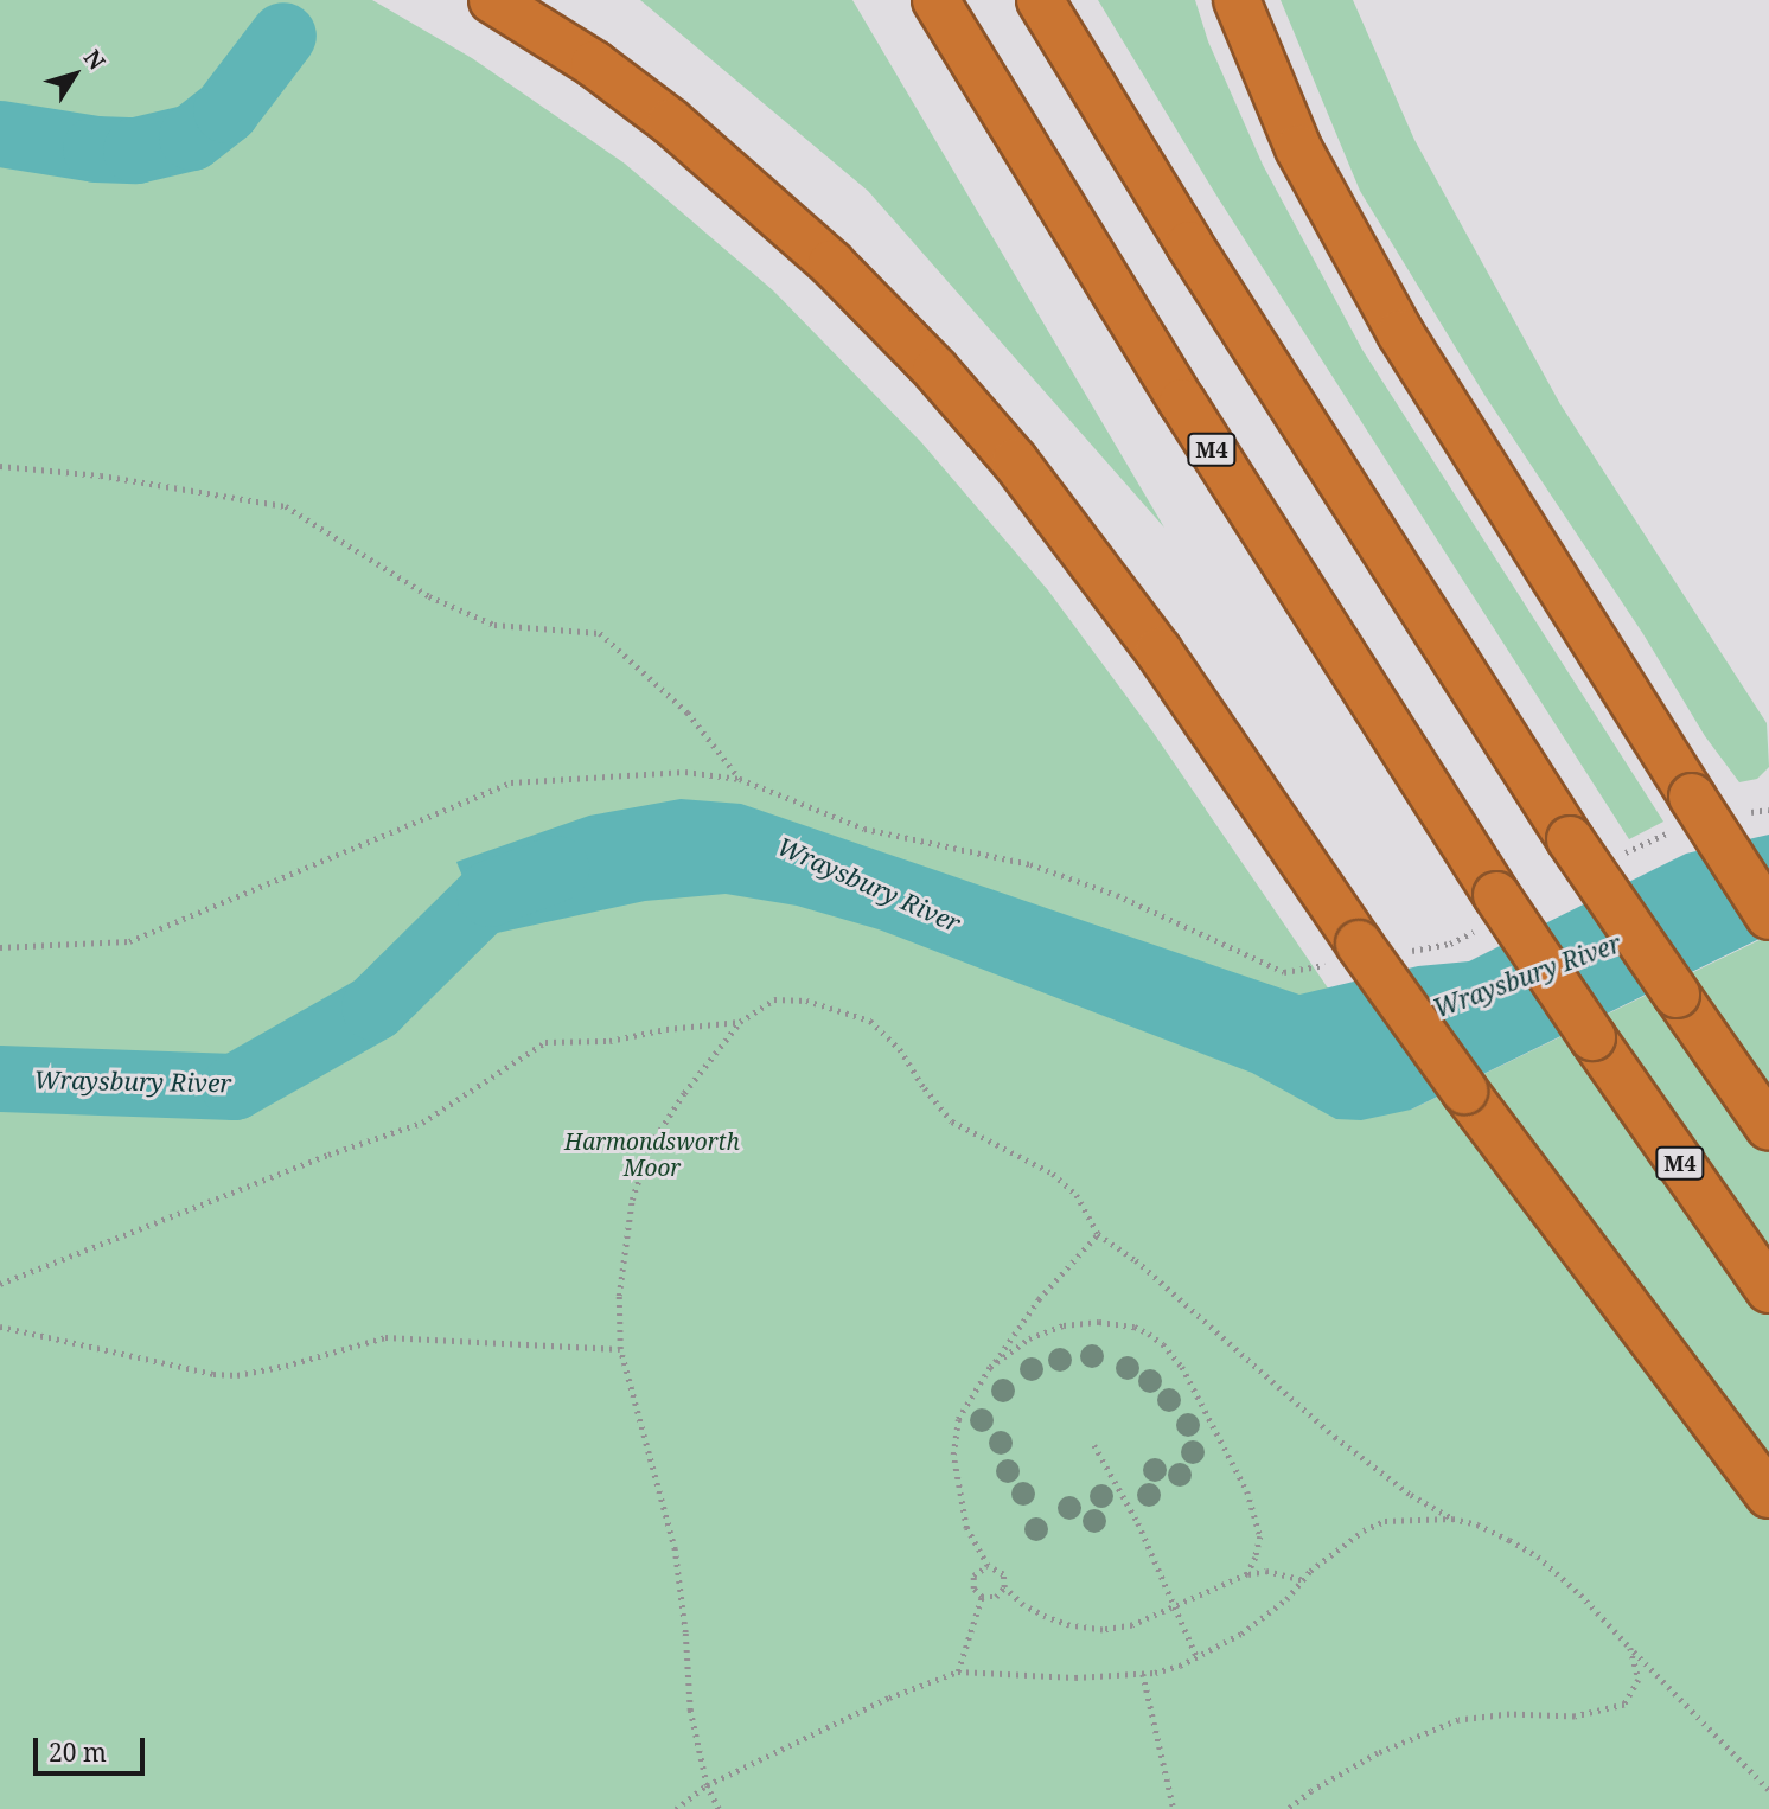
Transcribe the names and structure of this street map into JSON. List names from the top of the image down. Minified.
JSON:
{"streets":{"highway":["M4"]},"water":["Wraysbury River"],"parks":["Harmondsworth Moor"],"scale_bar":"20 m","north":"top right"}
